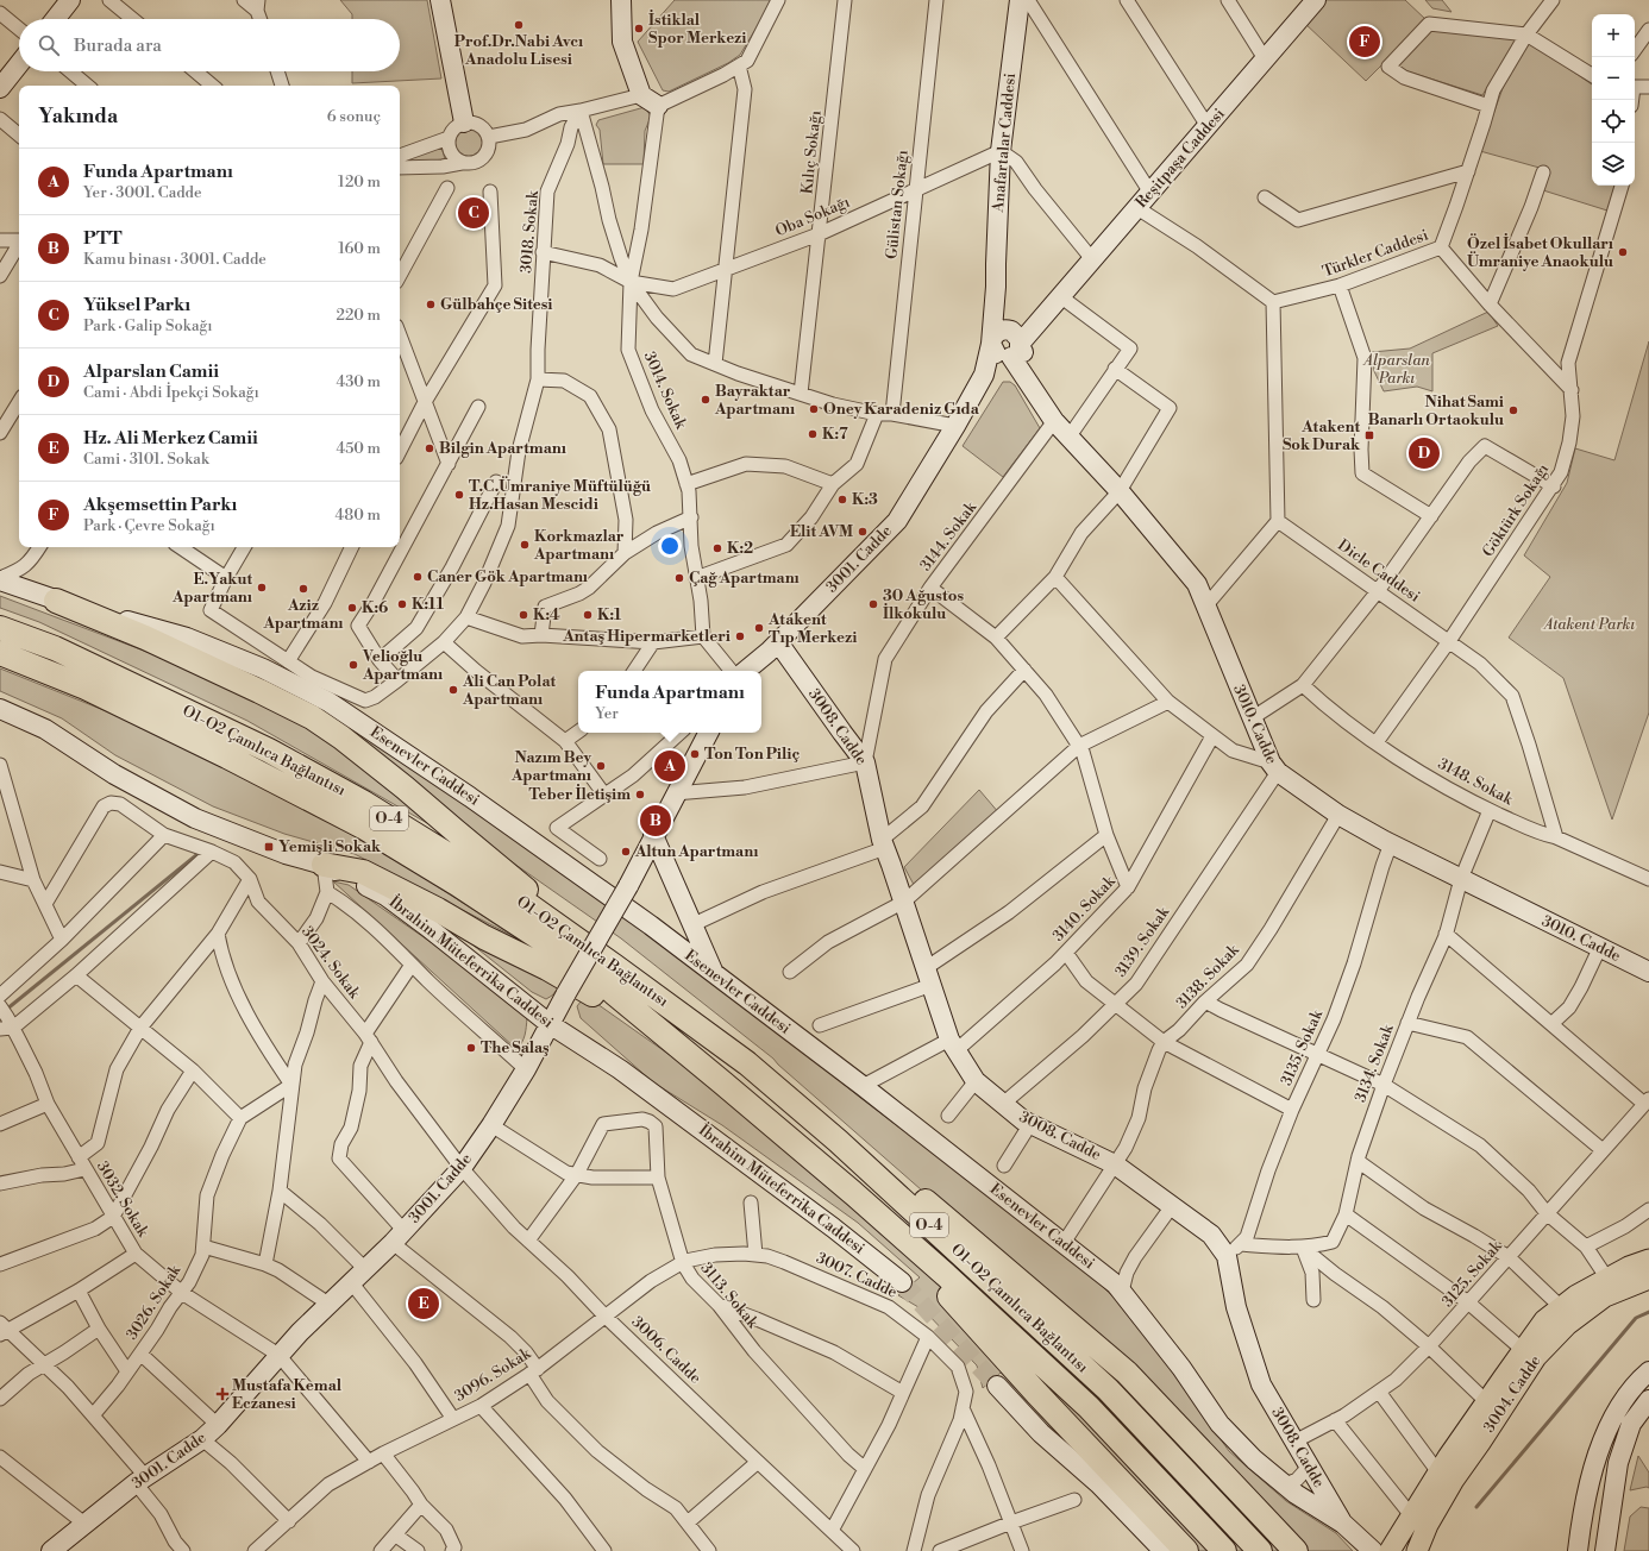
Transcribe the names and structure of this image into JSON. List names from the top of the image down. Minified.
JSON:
{"streets":{"highway":["O1-O2 Çamlıca Bağlantısı","O-4"],"main road":["Anafartalar Caddesi","Reşitpaşa Caddesi","3001. Cadde","3010. Cadde","3008. Cadde","Esenevler Caddesi","İbrahim Müteferrika Caddesi","3004. Cadde"],"street":["Kılıç Sokağı","Gülistan Sokağı","Oba Sokağı","3018. Sokak","Türkler Caddesi","3014. Sokak","Göktürk Sokağı","3144. Sokak","Dicle Caddesi","3148. Sokak","3140. Sokak","3139. Sokak","3024. Sokak","3138. Sokak","3135. Sokak","3134. Sokak","3032. Sokak","3125. Sokak","3007. Cadde","3113. Sokak","3026. Sokak","3006. Cadde","3096. Sokak"]},"crossings":[["Anafartalar Caddesi","Reşitpaşa Caddesi"],["Anafartalar Caddesi","Oba Sokağı"],["Anafartalar Caddesi","3010. Cadde"],["Kılıç Sokağı","Oba Sokağı"],["Reşitpaşa Caddesi","3010. Cadde"],["Gülistan Sokağı","Oba Sokağı"],["Oba Sokağı","3014. Sokak"],["3018. Sokak","3014. Sokak"],["Göktürk Sokağı","Dicle Caddesi"],["Göktürk Sokağı","3148. Sokak"],["3144. Sokak","3010. Cadde"],["3144. Sokak","3008. Cadde"],["3001. Cadde","3008. Cadde"],["3001. Cadde","3024. Sokak"],["3001. Cadde","İbrahim Müteferrika Caddesi"],["3001. Cadde","3032. Sokak"],["3001. Cadde","3006. Cadde"],["Dicle Caddesi","3148. Sokak"],["3010. Cadde","3139. Sokak"],["3010. Cadde","3138. Sokak"],["3010. Cadde","3135. Sokak"],["3010. Cadde","3134. Sokak"],["3008. Cadde","Esenevler Caddesi"],["3008. Cadde","3140. Sokak"],["3008. Cadde","3139. Sokak"],["3008. Cadde","3138. Sokak"],["3008. Cadde","3135. Sokak"],["3008. Cadde","3134. Sokak"],["3008. Cadde","3125. Sokak"],["Esenevler Caddesi","3140. Sokak"],["Esenevler Caddesi","3138. Sokak"],["3148. Sokak","3134. Sokak"],["3024. Sokak","3006. Cadde"],["3135. Sokak","3134. Sokak"],["3032. Sokak","3026. Sokak"],["3032. Sokak","3096. Sokak"],["3007. Cadde","3096. Sokak"],["3113. Sokak","3096. Sokak"],["3006. Cadde","3096. Sokak"]],"parks":["Alparslan Parkı","Atakent Parkı"],"places":{"other":["Prof.Dr.Nabi Avcı Anadolu Lisesi","İstiklal Spor Merkezi","Özel İsabet Okulları Ümraniye Anaokulu","Gülbahçe Sitesi","Bayraktar Apartmanı","Oney Karadeniz Gıda","Nihat Sami Banarlı Ortaokulu","K:7","Bilgin Apartmanı","T.C.Ümraniye Müftülüğü Hz.Hasan Mescidi","K:3","Elit AVM","Korkmazlar Apartmanı","K:2","Caner Gök Apartmanı","Çağ Apartmanı","E.Yakut Apartmanı","Aziz Apartmanı","K:11","30 Ağustos İlkokulu","K:6","K:4","K:1","Atakent Tıp Merkezi","Antaş Hipermarketleri","Velioğlu Apartmanı","Ali Can Polat Apartmanı","Ton Ton Piliç","Nazım Bey Apartmanı","Teber İletişim","Altun Apartmanı","The Salaş"],"transit":["Atakent Sok Durak","Yemişli Sokak"],"health":["Mustafa Kemal Eczanesi"]},"page":{"map_buttons":["+","−"],"search":"Burada ara","pins":["F","C","D","A","B","E"],"heading":["Yakında","6 sonuç"],"list":[{"mark":"A","name":"Funda Apartmanı","note":"Yer · 3001. Cadde","value":"120 m"},{"mark":"B","name":"PTT","note":"Kamu binası · 3001. Cadde","value":"160 m"},{"mark":"C","name":"Yüksel Parkı","note":"Park · Galip Sokağı","value":"220 m"},{"mark":"D","name":"Alparslan Camii","note":"Cami · Abdi İpekçi Sokağı","value":"430 m"},{"mark":"E","name":"Hz. Ali Merkez Camii","note":"Cami · 3101. Sokak","value":"450 m"},{"mark":"F","name":"Akşemsettin Parkı","note":"Park · Çevre Sokağı","value":"480 m"}],"popup":["Funda Apartmanı","Yer"]}}
